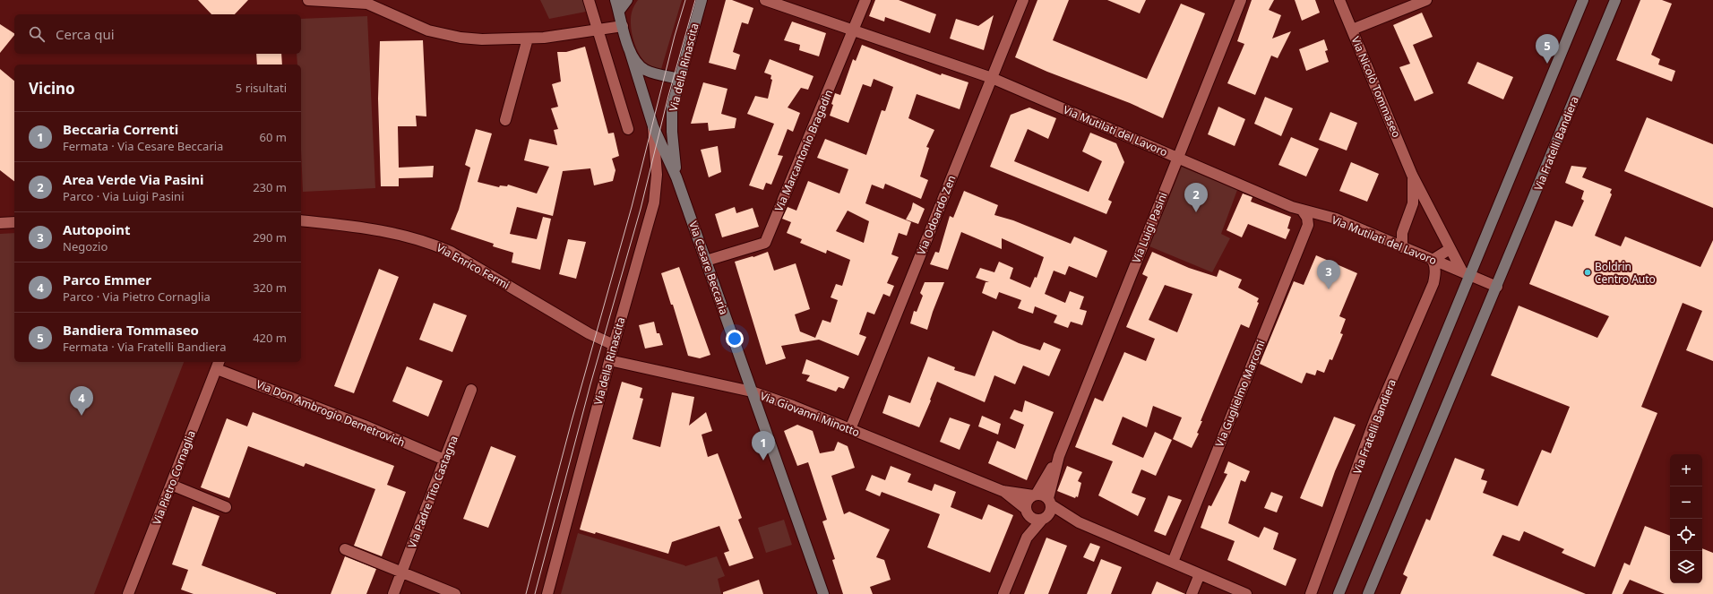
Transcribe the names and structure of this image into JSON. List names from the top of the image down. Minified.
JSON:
{"streets":{"main road":["Via della Rinascita","Via Fratelli Bandiera","Via Cesare Beccaria"],"street":["Via Nicolò Tommaseo","Via Mutilati del Lavoro","Via Marcantonio Bragadin","Via Odoardo Zen","Via Luigi Pasini","Via Enrico Fermi","Via Guglielmo Marconi","Via Don Ambrogio Demetrovich","Via Giovanni Minotto","Via Pietro Cornaglia","Via Padre Tito Castagna"]},"crossings":[["Via della Rinascita","Via Enrico Fermi"],["Via della Rinascita","Via Cesare Beccaria"],["Via della Rinascita","Via Giovanni Minotto"],["Via Nicolò Tommaseo","Via Mutilati del Lavoro"],["Via Mutilati del Lavoro","Via Fratelli Bandiera"],["Via Mutilati del Lavoro","Via Marcantonio Bragadin"],["Via Mutilati del Lavoro","Via Odoardo Zen"],["Via Mutilati del Lavoro","Via Luigi Pasini"],["Via Marcantonio Bragadin","Via Cesare Beccaria"],["Via Odoardo Zen","Via Giovanni Minotto"],["Via Luigi Pasini","Via Giovanni Minotto"],["Via Cesare Beccaria","Via Giovanni Minotto"],["Via Don Ambrogio Demetrovich","Via Pietro Cornaglia"],["Via Don Ambrogio Demetrovich","Via Padre Tito Castagna"]],"places":["Boldrin Centro Auto"],"page":{"search":"Cerca qui","pins":["5","2","3","4","1"],"heading":["Vicino","5 risultati"],"list":[{"mark":"1","name":"Beccaria Correnti","note":"Fermata · Via Cesare Beccaria","value":"60 m"},{"mark":"2","name":"Area Verde Via Pasini","note":"Parco · Via Luigi Pasini","value":"230 m"},{"mark":"3","name":"Autopoint","note":"Negozio","value":"290 m"},{"mark":"4","name":"Parco Emmer","note":"Parco · Via Pietro Cornaglia","value":"320 m"},{"mark":"5","name":"Bandiera Tommaseo","note":"Fermata · Via Fratelli Bandiera","value":"420 m"}],"map_buttons":["+","−"]}}
